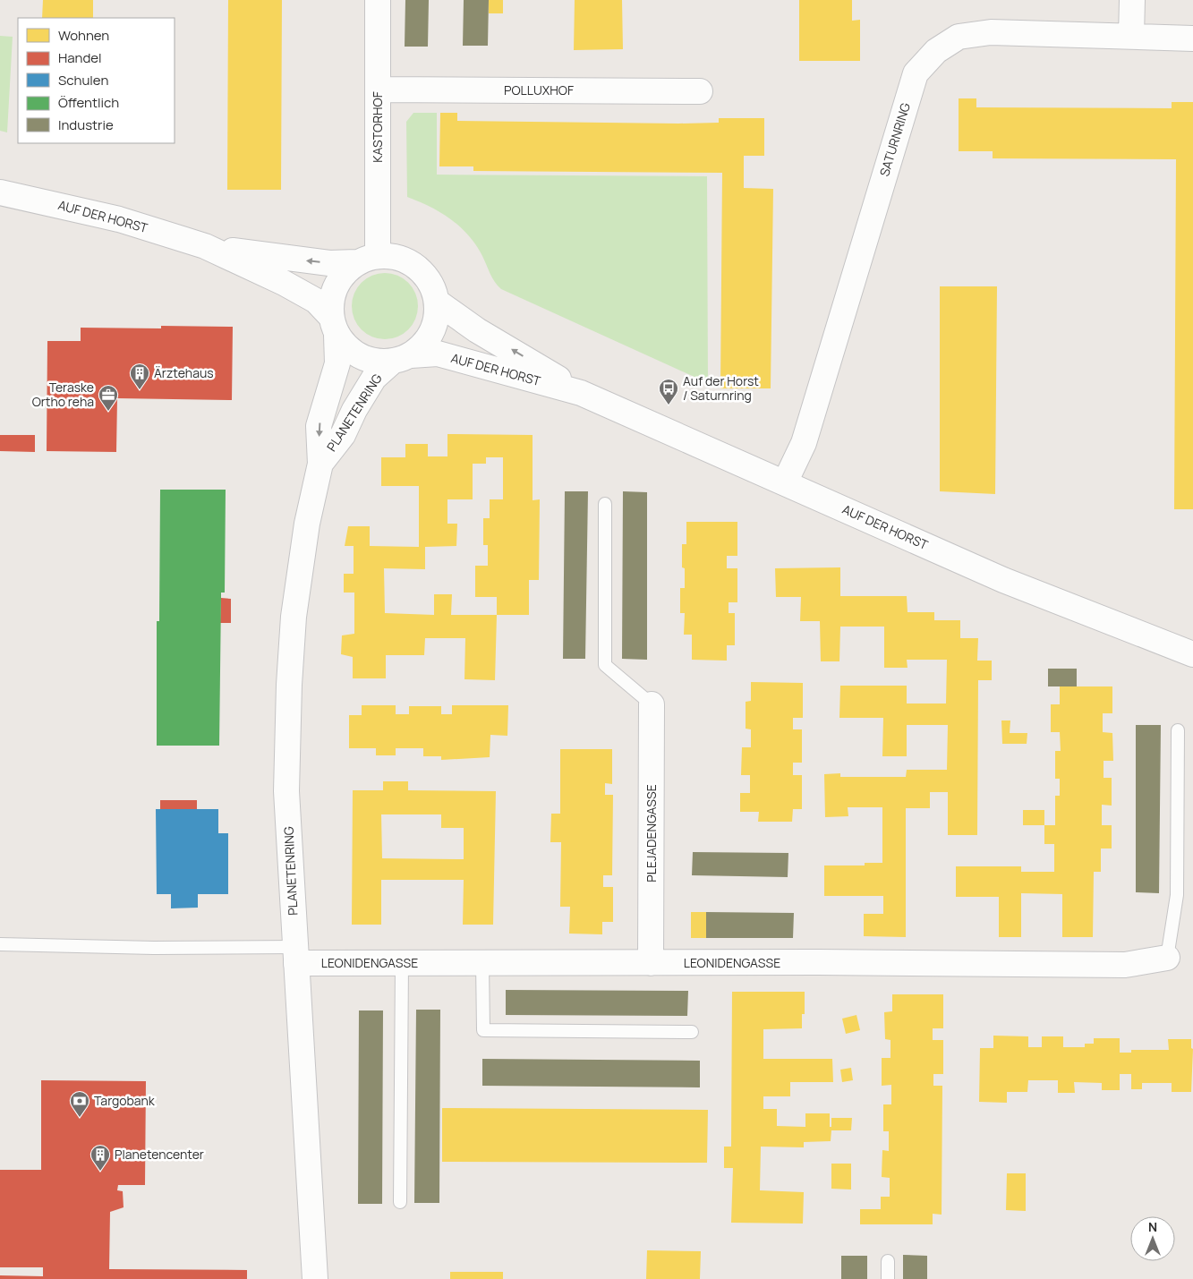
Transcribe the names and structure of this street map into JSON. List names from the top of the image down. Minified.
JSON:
{"streets":{"street":["POLLUXHOF","KASTORHOF","SATURNRING","AUF DER HORST","PLANETENRING","PLEJADENGASSE","LEONIDENGASSE"]},"crossings":[["POLLUXHOF","KASTORHOF"],["KASTORHOF","AUF DER HORST"],["KASTORHOF","PLANETENRING"],["SATURNRING","AUF DER HORST"],["AUF DER HORST","PLANETENRING"],["PLANETENRING","LEONIDENGASSE"],["PLEJADENGASSE","LEONIDENGASSE"]],"places":{"building":["Ärztehaus","Planetencenter"],"bus stop":["Auf der Horst / Saturnring"],"office":["Teraske Ortho reha"],"bank":["Targobank"]},"legend":["Wohnen","Handel","Schulen","Öffentlich","Industrie"],"north":"top"}
